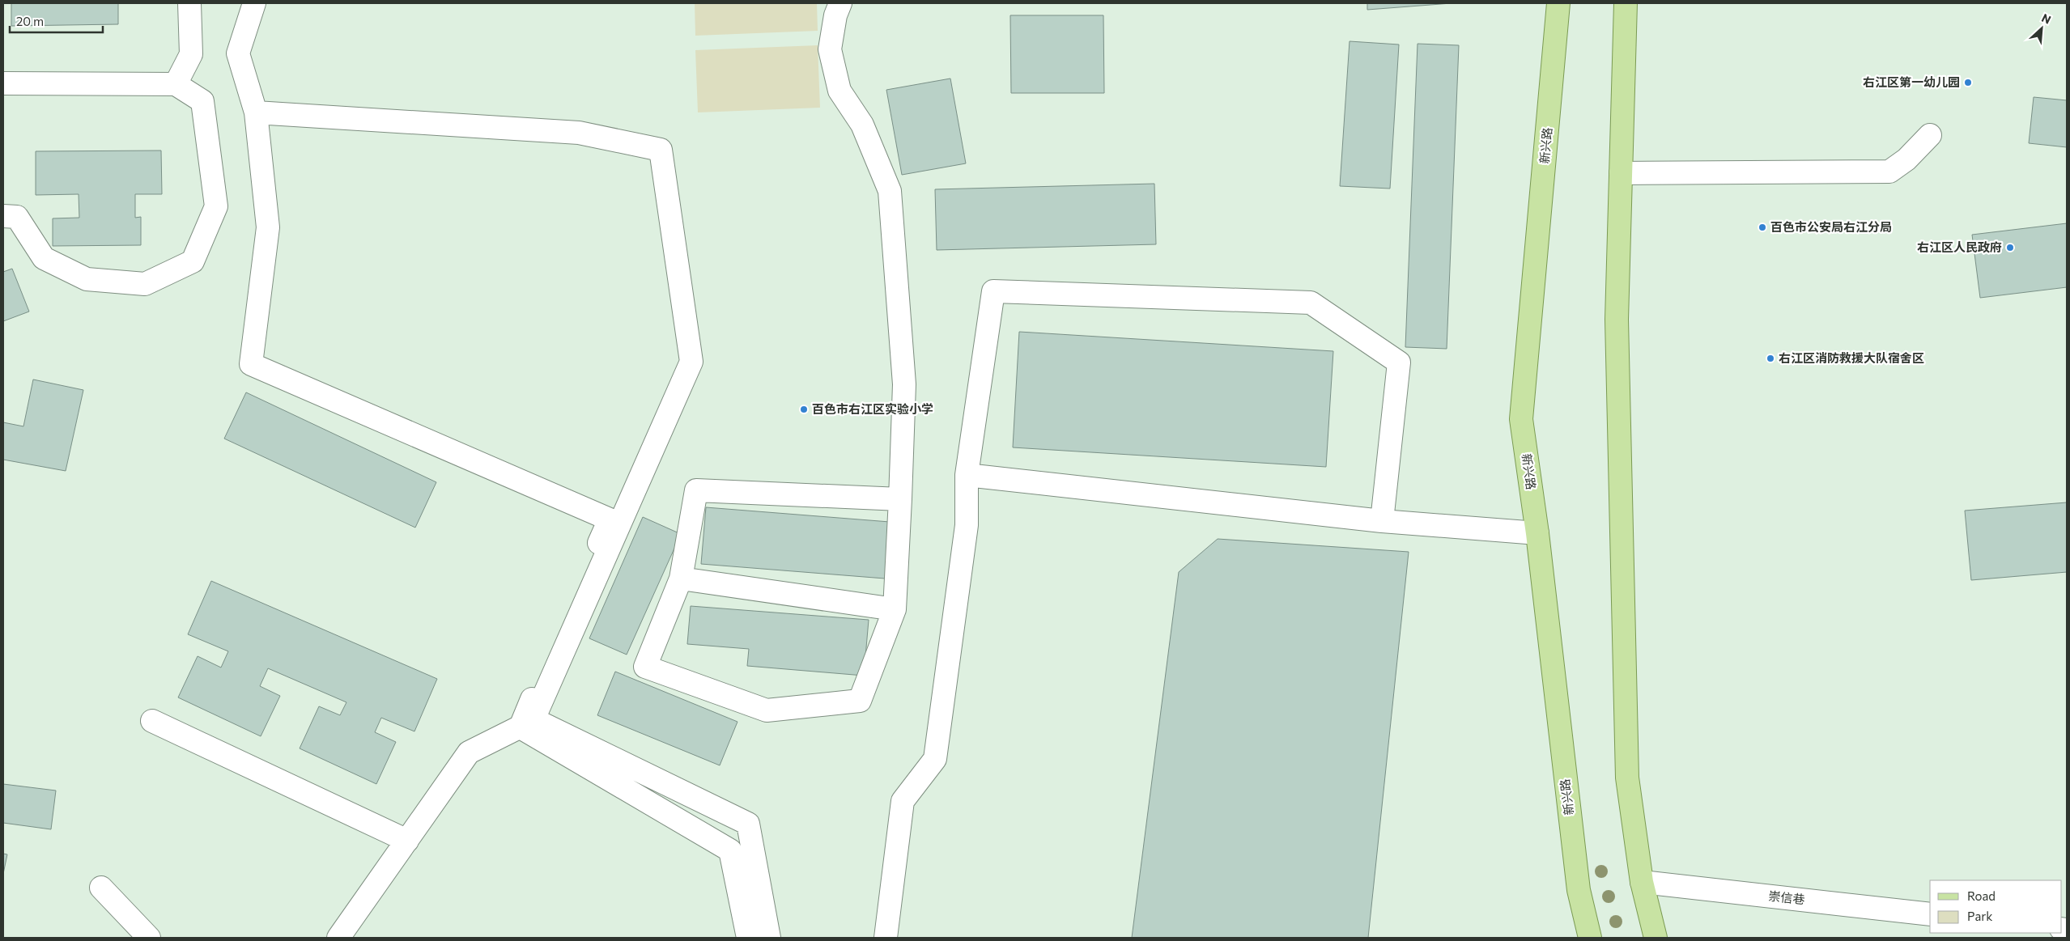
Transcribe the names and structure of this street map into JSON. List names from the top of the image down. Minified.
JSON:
{"streets":{"main road":["新兴路"],"street":["崇信巷"]},"places":["右江区第一幼儿园","百色市公安局右江分局","右江区人民政府","右江区消防救援大队宿舍区","百色市右江区实验小学"],"legend":["Road","Park"],"scale_bar":"20 m","north":"top right"}
